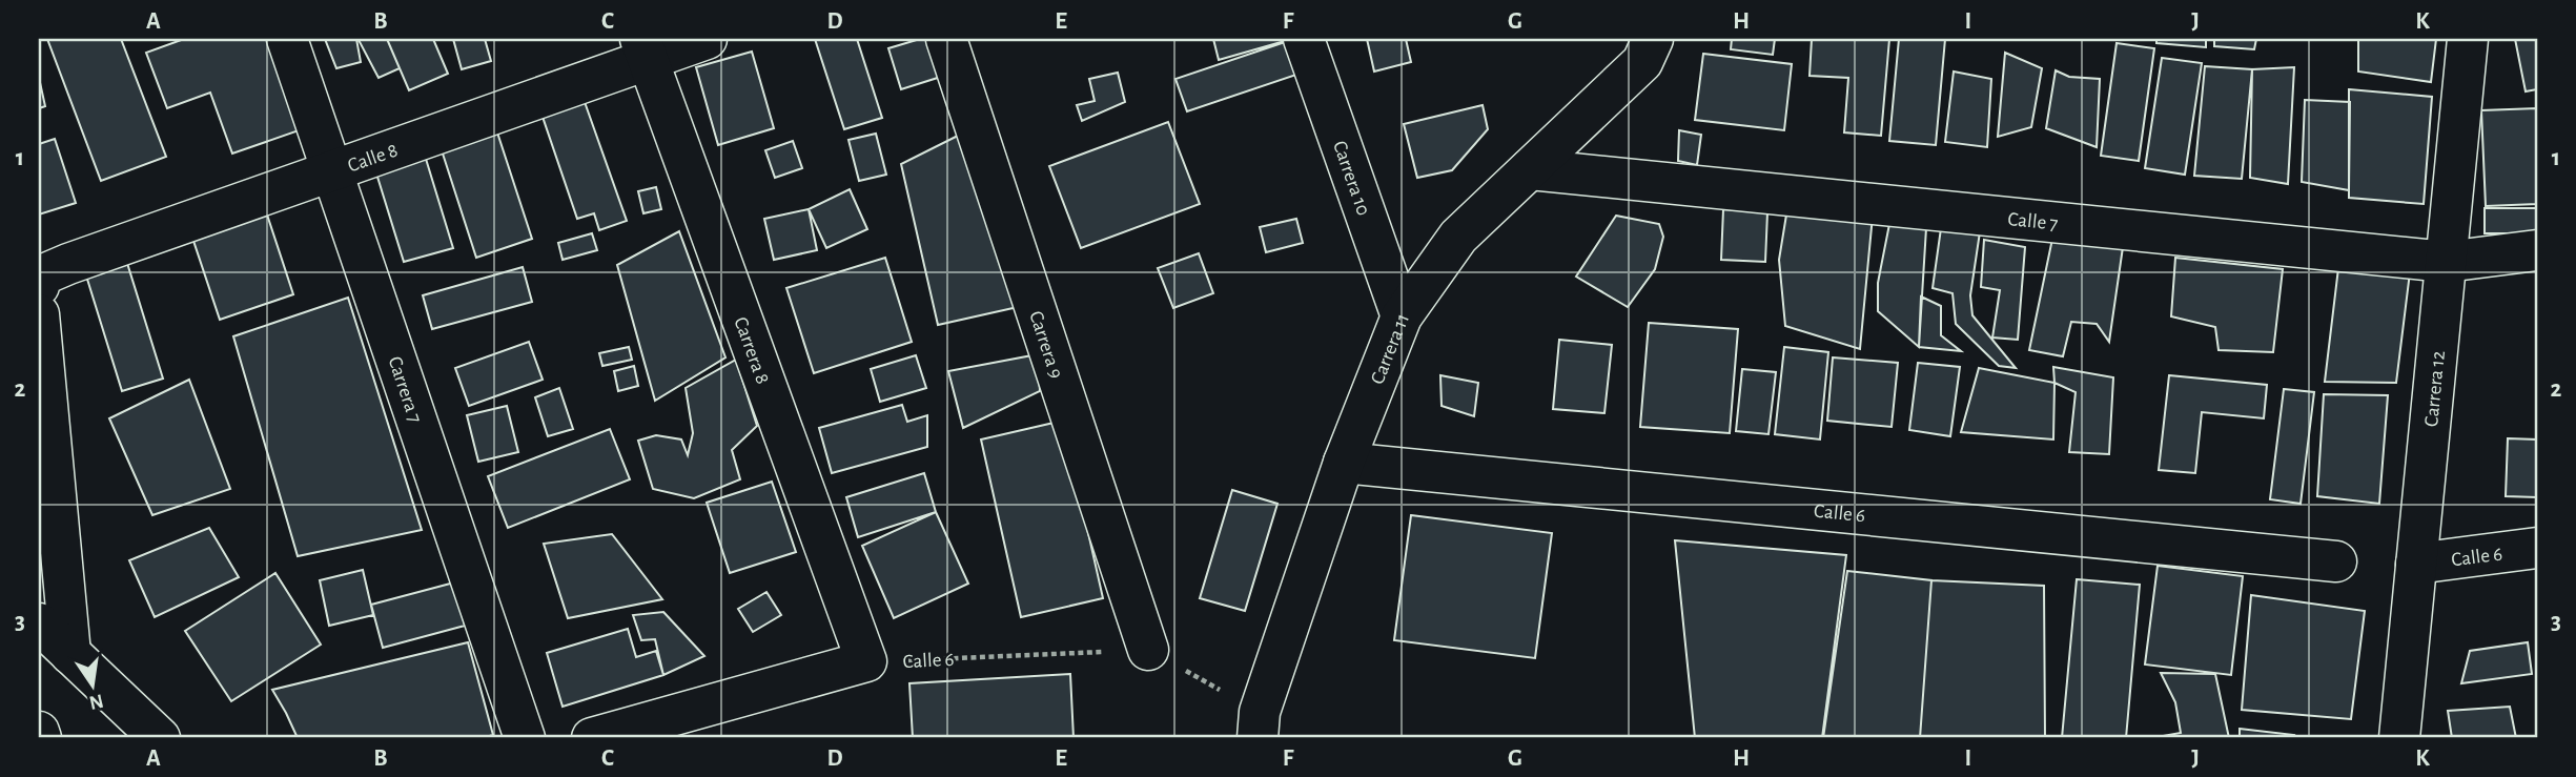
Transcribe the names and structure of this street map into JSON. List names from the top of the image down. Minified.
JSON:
{"streets":{"street":["Calle 8","Carrera 10","Calle 7","Carrera 9","Carrera 11","Carrera 8","Carrera 7","Carrera 12","Calle 6"]},"crossings":[["Calle 8","Carrera 8"],["Calle 8","Carrera 7"],["Carrera 10","Carrera 11"],["Calle 7","Carrera 11"],["Calle 7","Carrera 12"],["Carrera 9","Calle 6"],["Carrera 11","Calle 6"],["Carrera 8","Calle 6"],["Carrera 12","Calle 6"]],"north":"bottom","grid":{"columns":["A","B","C","D","E","F","G","H","I","J","K"],"rows":["1","2","3"]}}
